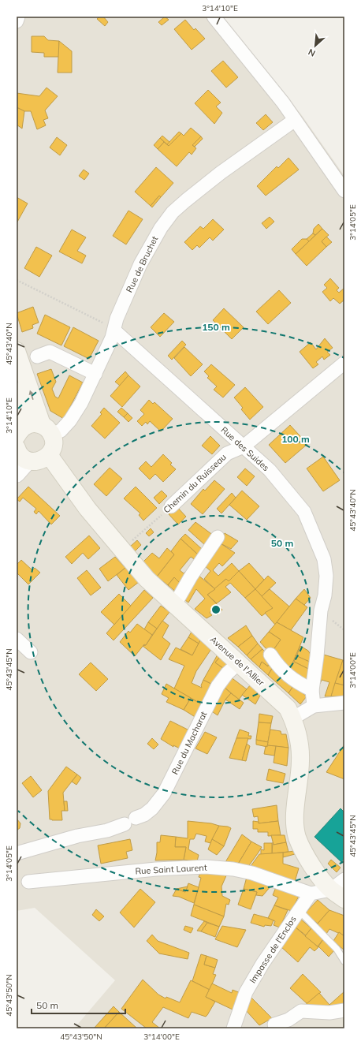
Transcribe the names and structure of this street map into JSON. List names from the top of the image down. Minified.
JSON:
{"streets":{"main road":["Avenue de l'Allier"],"street":["Rue de Bruchet","Rue des Suides","Chemin du Ruisseau","Rue du Macharat","Rue Saint Laurent","Impasse de l'Enclos"]},"crossings":[["Rue de Bruchet","Rue des Suides"],["Rue de Bruchet","Avenue de l'Allier"],["Rue des Suides","Chemin du Ruisseau"],["Chemin du Ruisseau","Avenue de l'Allier"],["Avenue de l'Allier","Rue du Macharat"],["Rue Saint Laurent","Impasse de l'Enclos"]],"scale_bar":"50 m","north":"bottom left","coordinates":["3°14'10\"E","3°14'05\"E","45°43'40\"N","45°43'45\"N","3°14'00\"E","45°43'50\"N"],"rings":["150 m","100 m","50 m"]}
